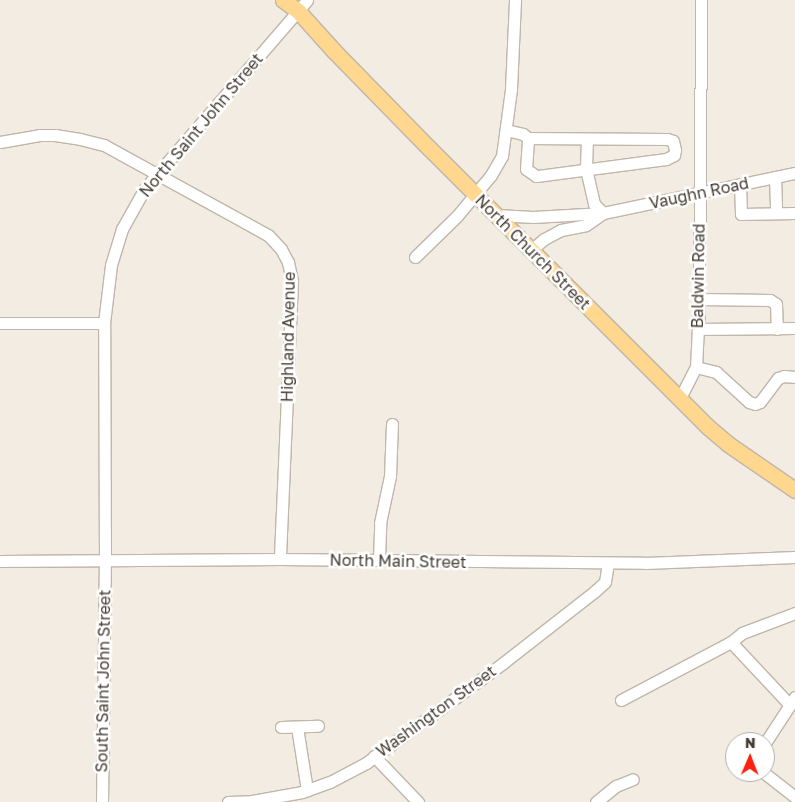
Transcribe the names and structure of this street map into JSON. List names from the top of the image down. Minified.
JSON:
{"streets":{"main road":["North Church Street"],"street":["North Saint John Street","Vaughn Road","Baldwin Road","Highland Avenue","North Main Street","South Saint John Street","Washington Street"]},"crossings":[["North Saint John Street","North Church Street"],["North Saint John Street","Highland Avenue"],["North Saint John Street","North Main Street"],["North Saint John Street","South Saint John Street"],["Vaughn Road","North Church Street"],["Vaughn Road","Baldwin Road"],["North Church Street","Baldwin Road"],["Highland Avenue","North Main Street"],["North Main Street","South Saint John Street"],["North Main Street","Washington Street"]],"north":"top"}
